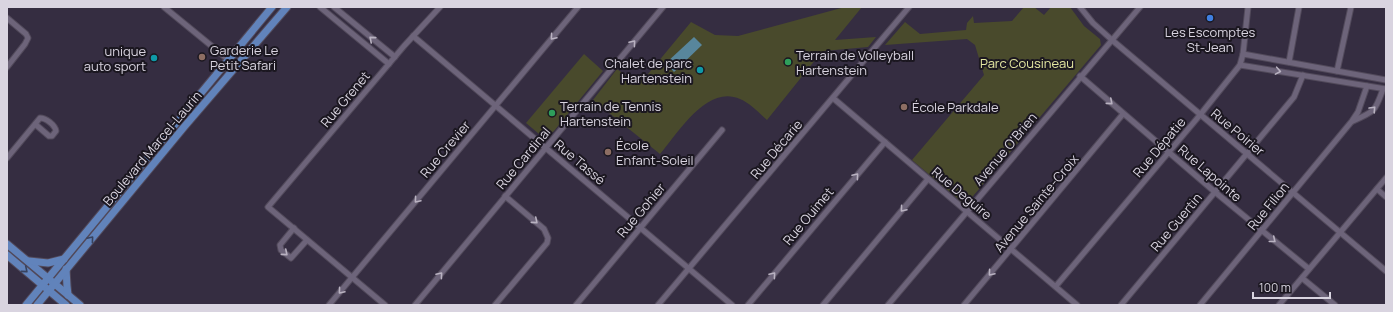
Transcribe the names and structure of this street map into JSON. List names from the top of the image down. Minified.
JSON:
{"streets":{"main road":["Boulevard Marcel-Laurin"],"street":["Rue Grenet","Rue Poirier","Rue Dépatie","Rue Crevier","Rue Décarie","Avenue O'Brien","Rue Cardinal","Rue Tassé","Rue Lapointe","Rue Deguire","Avenue Sainte-Croix","Rue Filion","Rue Gohier","Rue Ouimet","Rue Guertin"]},"crossings":[["Rue Grenet","Rue Tassé"],["Rue Poirier","Rue Dépatie"],["Rue Poirier","Avenue O'Brien"],["Rue Poirier","Rue Filion"],["Rue Poirier","Rue Guertin"],["Rue Dépatie","Rue Lapointe"],["Rue Dépatie","Rue Deguire"],["Rue Crevier","Rue Tassé"],["Rue Décarie","Rue Tassé"],["Rue Décarie","Rue Deguire"],["Avenue O'Brien","Rue Lapointe"],["Avenue O'Brien","Rue Deguire"],["Rue Cardinal","Rue Tassé"],["Rue Tassé","Rue Gohier"],["Rue Lapointe","Avenue Sainte-Croix"],["Rue Lapointe","Rue Filion"],["Rue Lapointe","Rue Guertin"],["Rue Deguire","Avenue Sainte-Croix"],["Rue Deguire","Rue Ouimet"]],"one_way":["Rue Crevier","Rue Cardinal","Rue Lapointe","Rue Ouimet"],"parks":["Parc Cousineau"],"places":["Les Escomptes St-Jean","Garderie Le Petit Safari","unique auto sport","Terrain de Volleyball Hartenstein","Chalet de parc Hartenstein","École Parkdale","Terrain de Tennis Hartenstein","École Enfant-Soleil"],"scale_bar":"100 m"}
